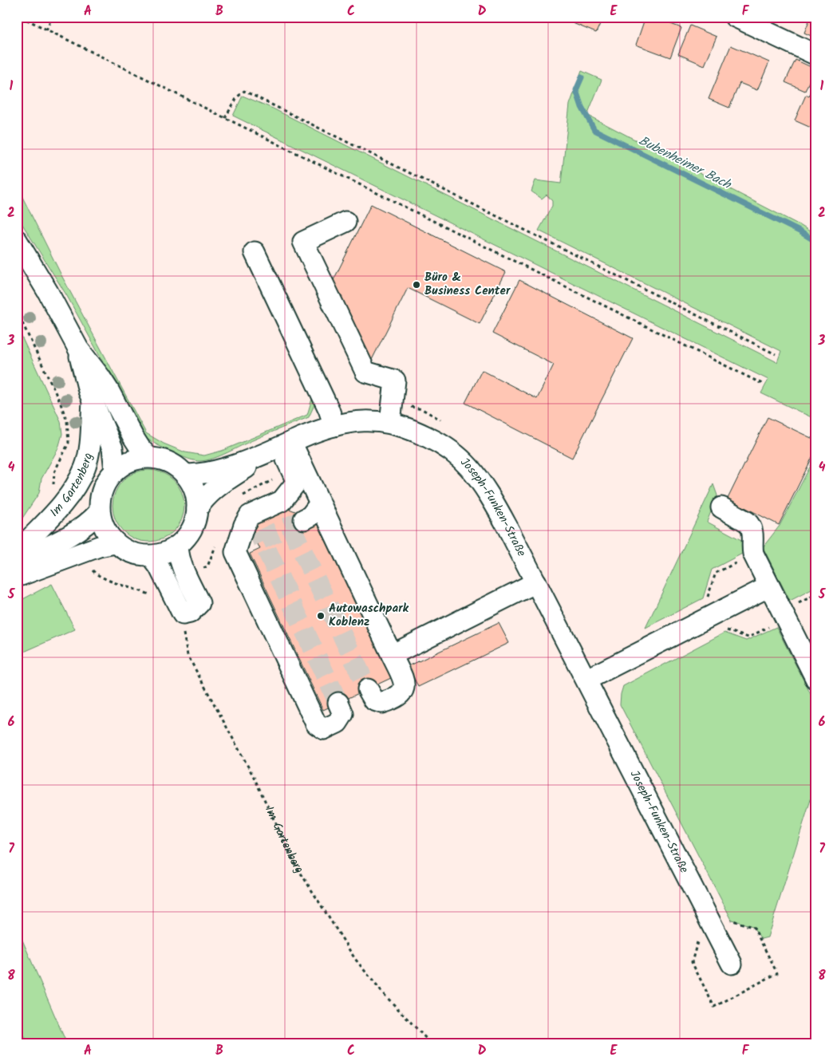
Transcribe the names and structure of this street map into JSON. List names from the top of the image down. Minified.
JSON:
{"streets":{"street":["Im Gartenberg","Joseph-Funken-Straße"]},"crossings":[["Im Gartenberg","Joseph-Funken-Straße"]],"water":["Bubenheimer Bach"],"places":["Büro & Business Center","Autowaschpark Koblenz"],"grid":{"columns":["A","B","C","D","E","F"],"rows":["1","2","3","4","5","6","7","8"]}}
